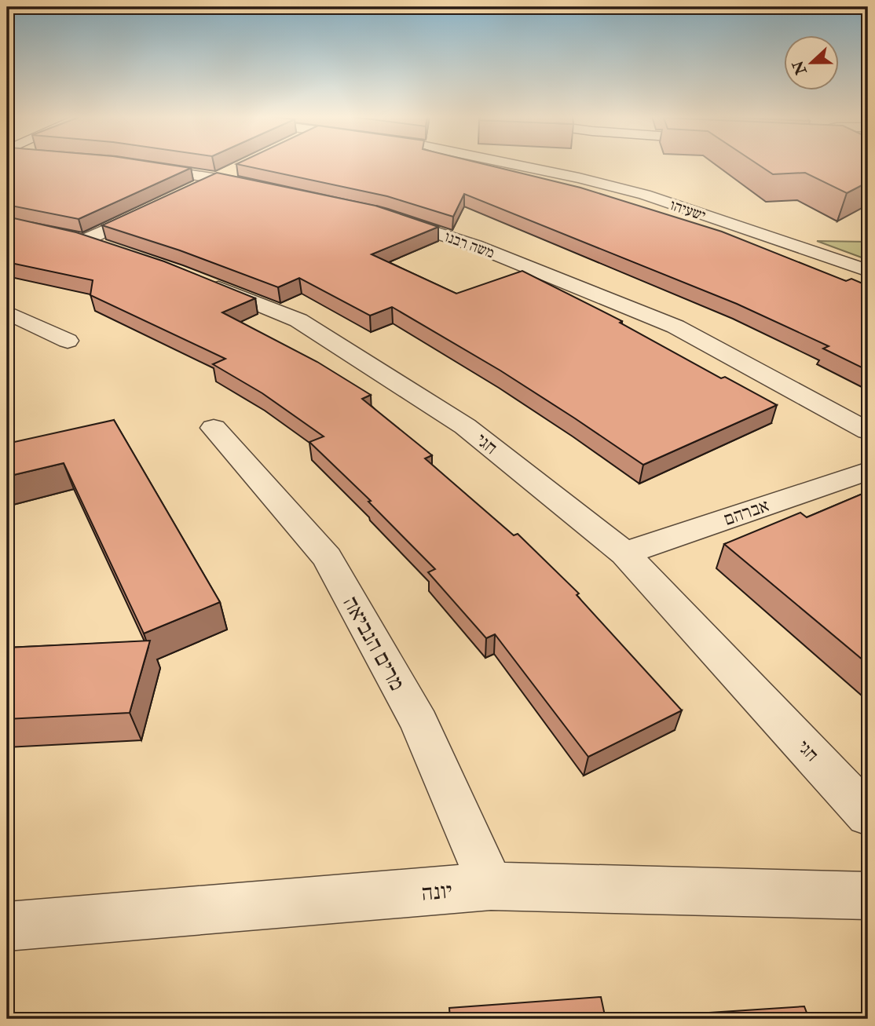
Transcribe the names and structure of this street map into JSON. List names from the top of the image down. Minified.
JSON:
{"streets":{"street":["ישעיהו","משה רבנו","חגי","אברהם","מרים הנביאה","יונה"]},"crossings":[["חגי","אברהם"],["מרים הנביאה","יונה"]],"north":"left"}
